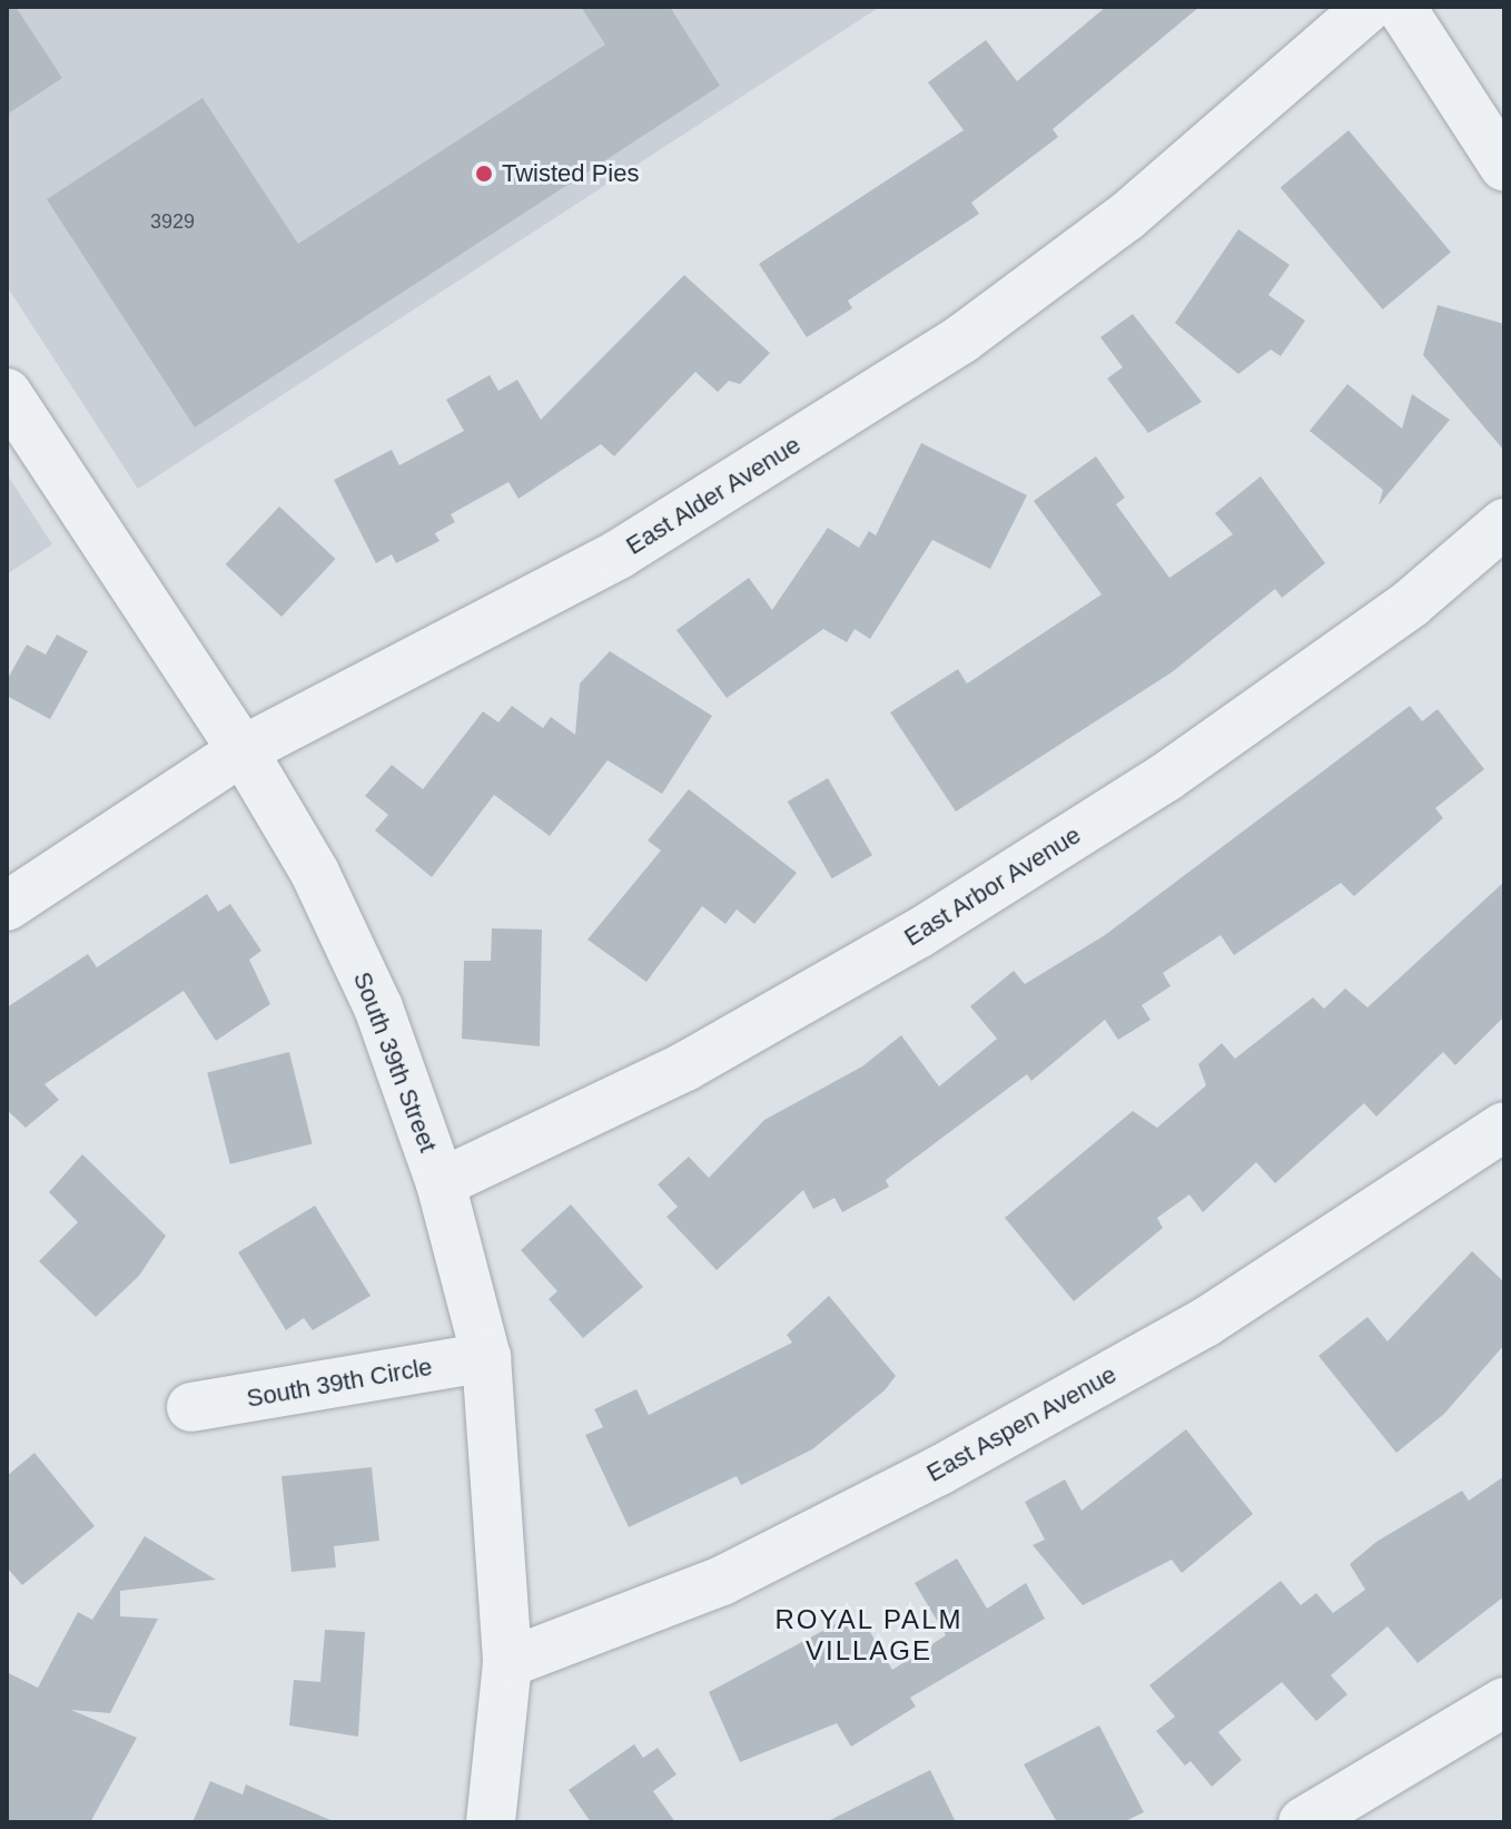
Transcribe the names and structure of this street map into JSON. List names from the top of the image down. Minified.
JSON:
{"streets":{"street":["East Alder Avenue","East Arbor Avenue","South 39th Street","South 39th Circle","East Aspen Avenue"]},"crossings":[["East Alder Avenue","South 39th Street"],["East Arbor Avenue","South 39th Street"],["South 39th Street","South 39th Circle"],["South 39th Street","East Aspen Avenue"]],"districts":["ROYAL PALM VILLAGE"],"places":["Twisted Pies"],"house_numbers":["3929"]}
